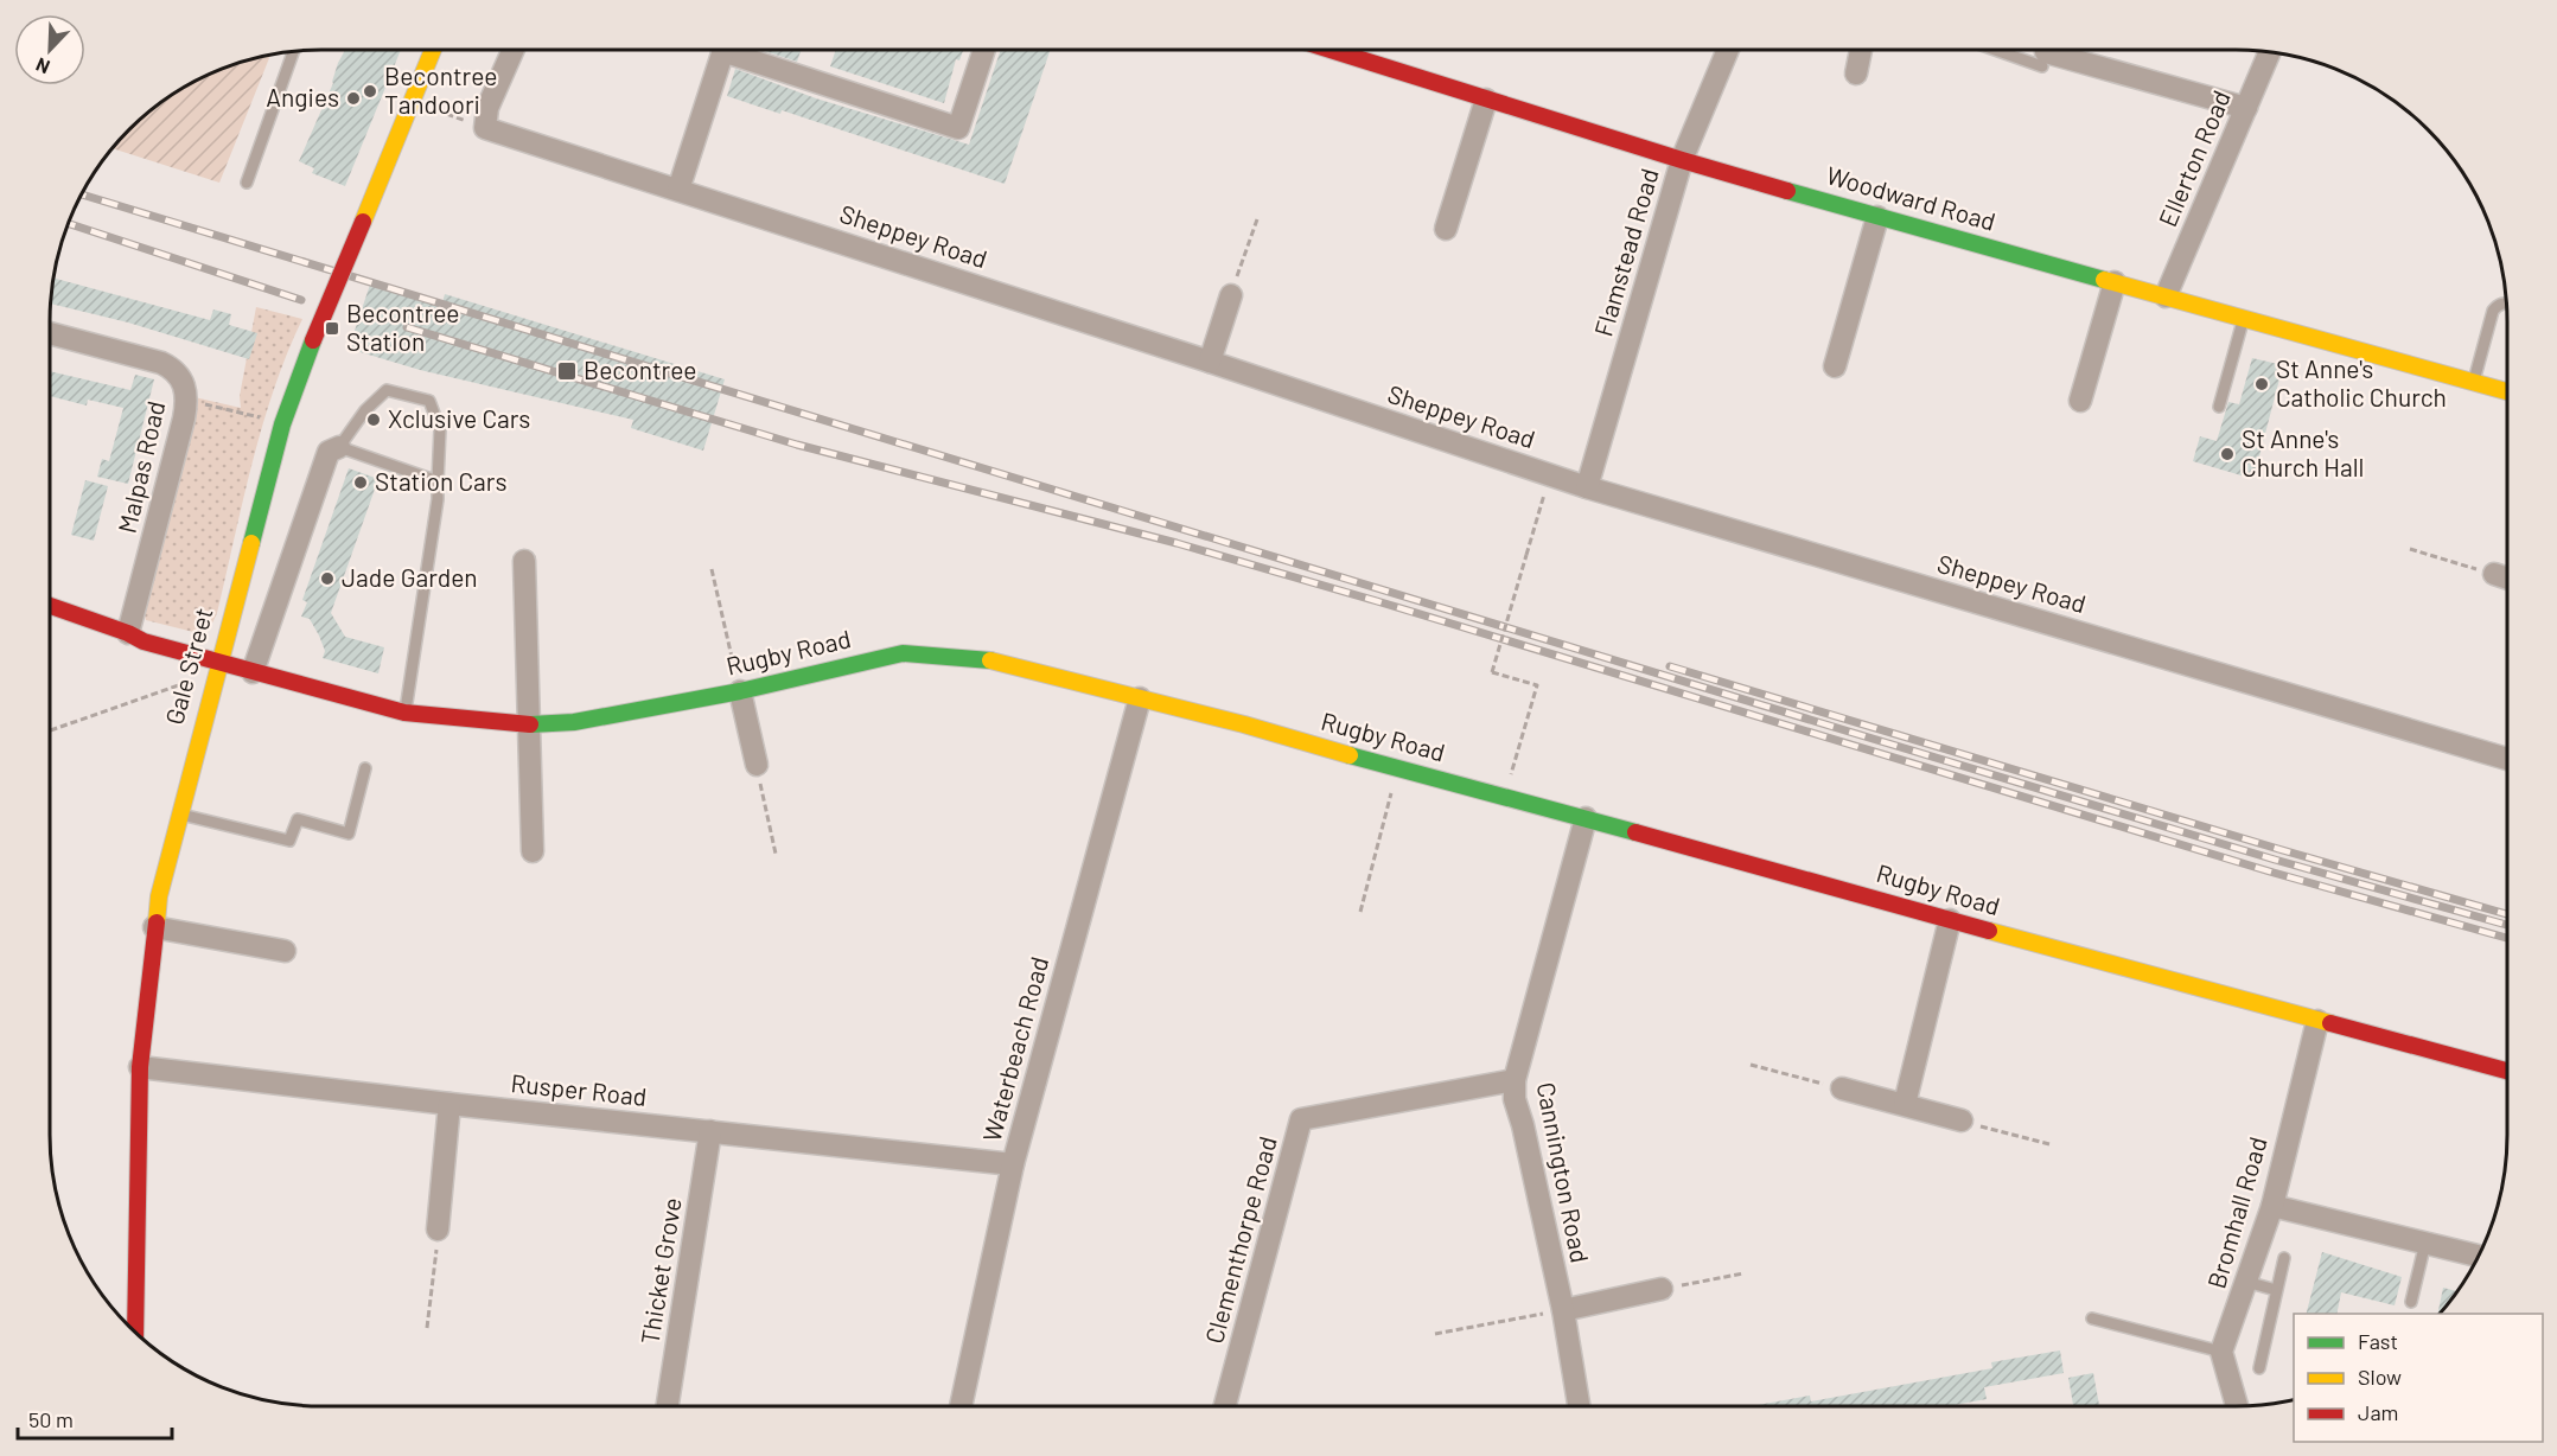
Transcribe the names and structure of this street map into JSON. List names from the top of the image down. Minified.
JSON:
{"streets":{"street":["Ellerton Road","Woodward Road","Sheppey Road","Flamstead Road","Malpas Road","Rugby Road","Gale Street","Waterbeach Road","Rusper Road","Cannington Road","Bromhall Road","Clementhorpe Road","Thicket Grove"]},"crossings":[["Ellerton Road","Woodward Road"],["Woodward Road","Flamstead Road"],["Sheppey Road","Flamstead Road"],["Malpas Road","Rugby Road"],["Rugby Road","Gale Street"],["Rugby Road","Waterbeach Road"],["Rugby Road","Cannington Road"],["Rugby Road","Bromhall Road"],["Gale Street","Rusper Road"],["Waterbeach Road","Rusper Road"],["Rusper Road","Thicket Grove"],["Cannington Road","Clementhorpe Road"]],"places":{"other":["Becontree Tandoori","Angies","St Anne's Catholic Church","Xclusive Cars","St Anne's Church Hall","Station Cars","Jade Garden"],"transit":["Becontree Station","Becontree"]},"legend":["Fast","Slow","Jam"],"scale_bar":"50 m","north":"bottom left"}
